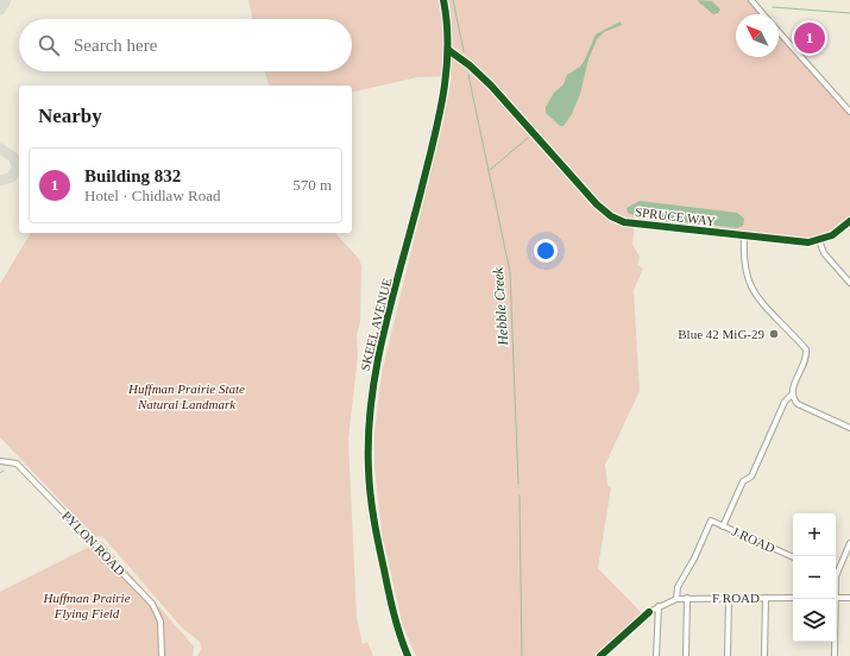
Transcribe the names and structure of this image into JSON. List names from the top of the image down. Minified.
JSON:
{"streets":{"street":["SPRUCE WAY","SKEEL AVENUE","J ROAD","PYLON ROAD","F ROAD"]},"crossings":[["SPRUCE WAY","SKEEL AVENUE"],["J ROAD","F ROAD"]],"water":["Hebble Creek"],"parks":["Huffman Prairie State Natural Landmark","Huffman Prairie Flying Field"],"places":["Blue 42 MiG-29"],"north":"top left","page":{"search":"Search here","pins":"1","heading":"Nearby","list":[{"mark":"1","name":"Building 832","note":"Hotel · Chidlaw Road","value":"570 m"}],"map_buttons":["+","−"]}}
